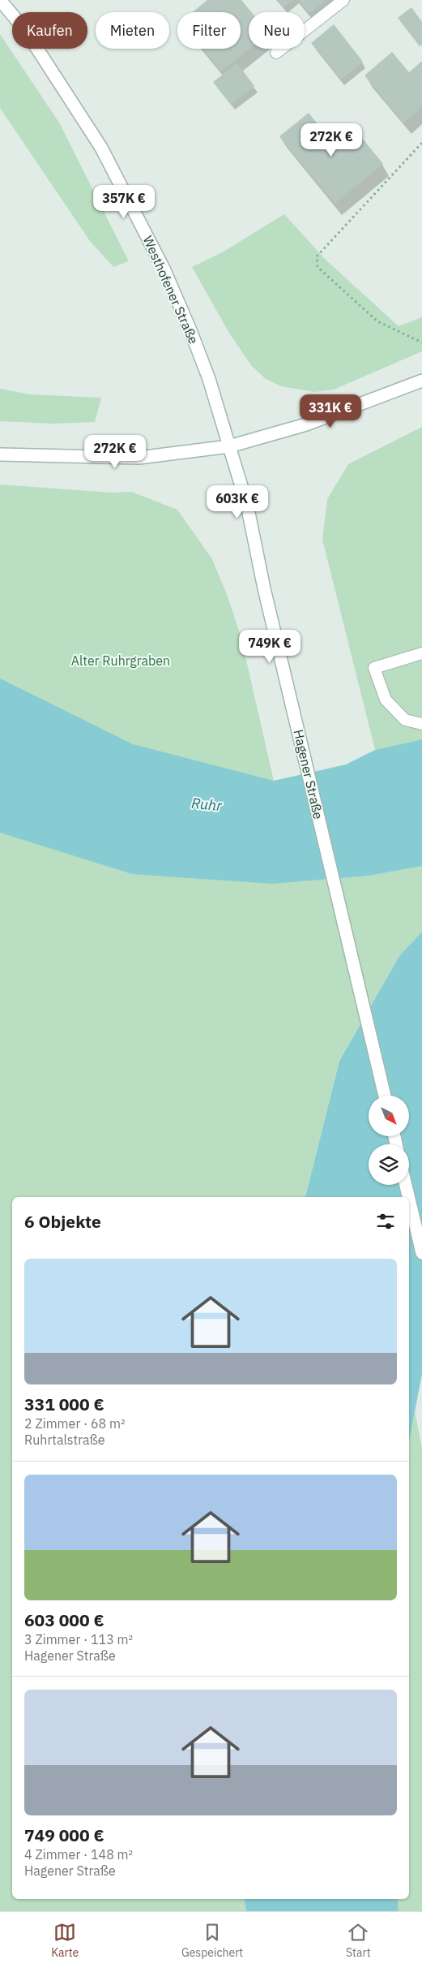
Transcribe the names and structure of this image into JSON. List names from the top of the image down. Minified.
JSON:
{"streets":{"main road":["Westhofener Straße","Hagener Straße"]},"crossings":[["Westhofener Straße","Hagener Straße"]],"water":["Ruhr"],"parks":["Alter Ruhrgraben"],"north":"bottom right","page":{"chip":["Kaufen","Mieten","Filter","Neu"],"price":["272K €","357K €","331K €","272K €","603K €","749K €"],"heading":"6 Objekte","list":[{"name":"331 000 €","note":"2 Zimmer · 68 m² · Ruhrtalstraße"},{"name":"603 000 €","note":"3 Zimmer · 113 m² · Hagener Straße"},{"name":"749 000 €","note":"4 Zimmer · 148 m² · Hagener Straße"}],"tabs":["Karte","Gespeichert","Start"]}}
